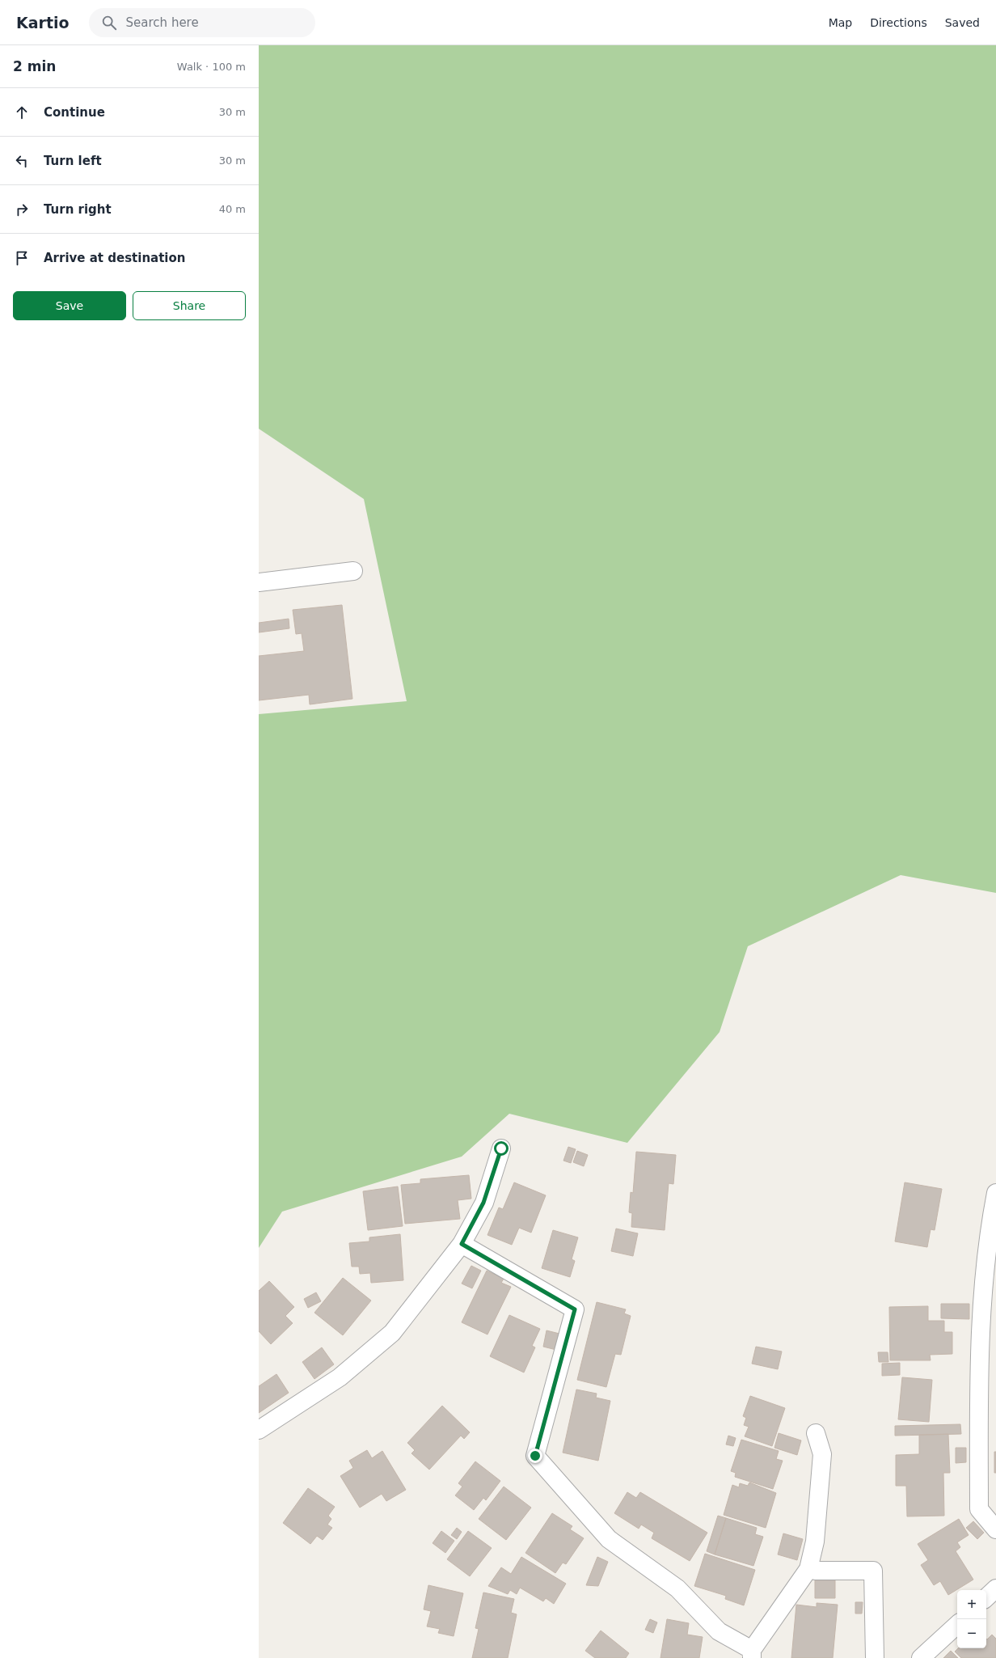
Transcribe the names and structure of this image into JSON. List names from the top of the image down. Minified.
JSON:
{"page":{"header":"Kartio","search":"Search here","nav":["Map","Directions","Saved"],"heading":["2 min","Walk · 100 m"],"list":[["Continue","30 m"],["Turn left","30 m"],["Turn right","40 m"],"Arrive at destination"],"buttons":["Save","Share"],"map_buttons":["+","−"]}}
